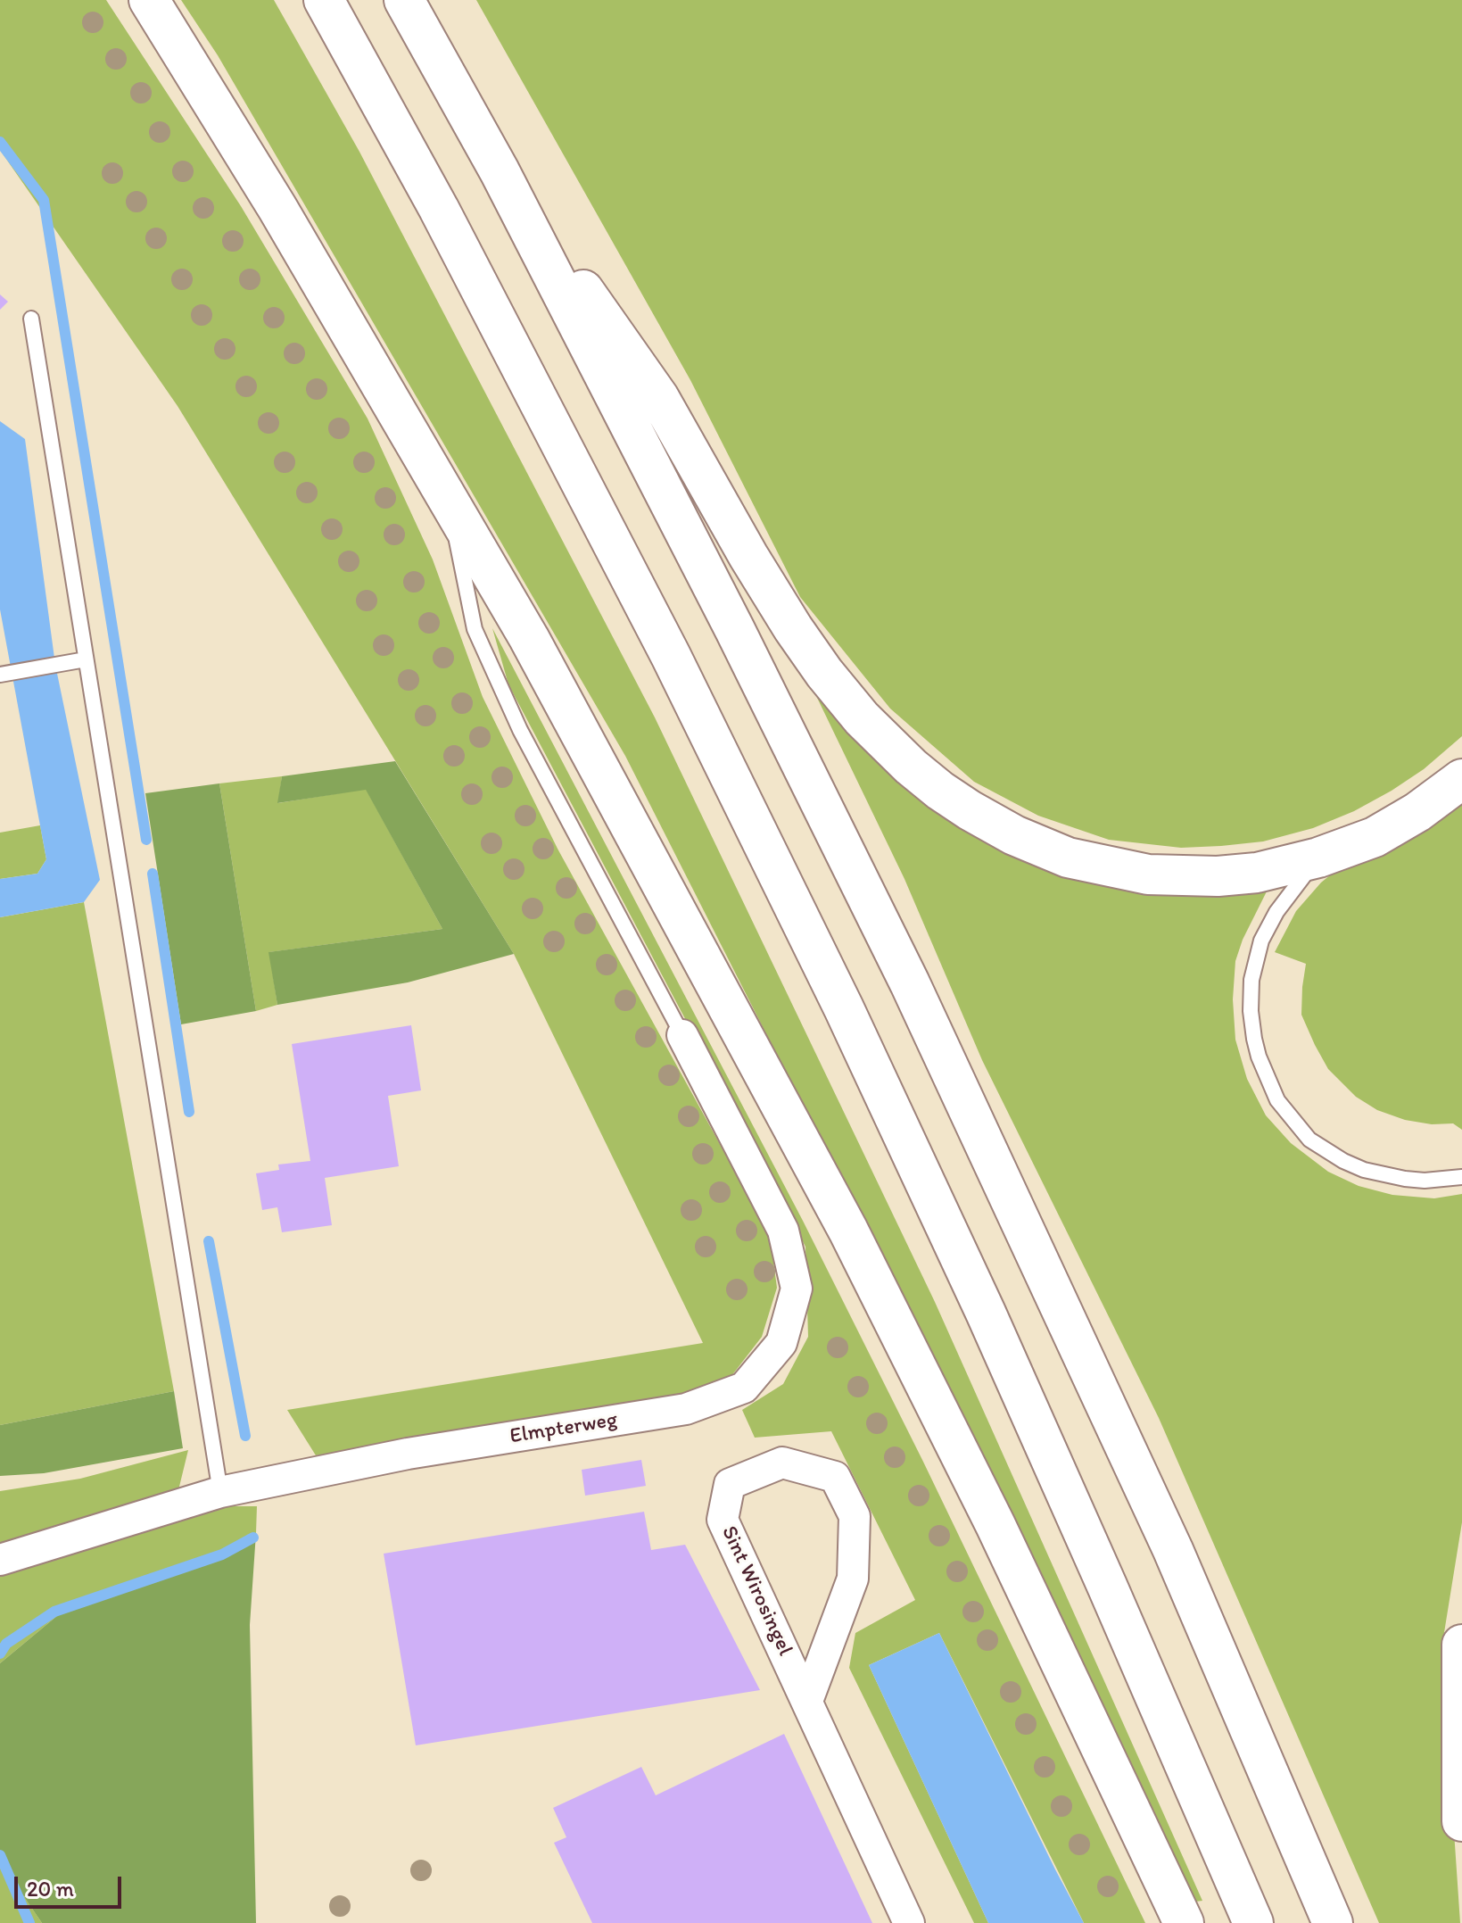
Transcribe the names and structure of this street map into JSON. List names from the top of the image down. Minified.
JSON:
{"streets":{"street":["Elmpterweg","Sint Wirosingel"]},"scale_bar":"20 m"}
